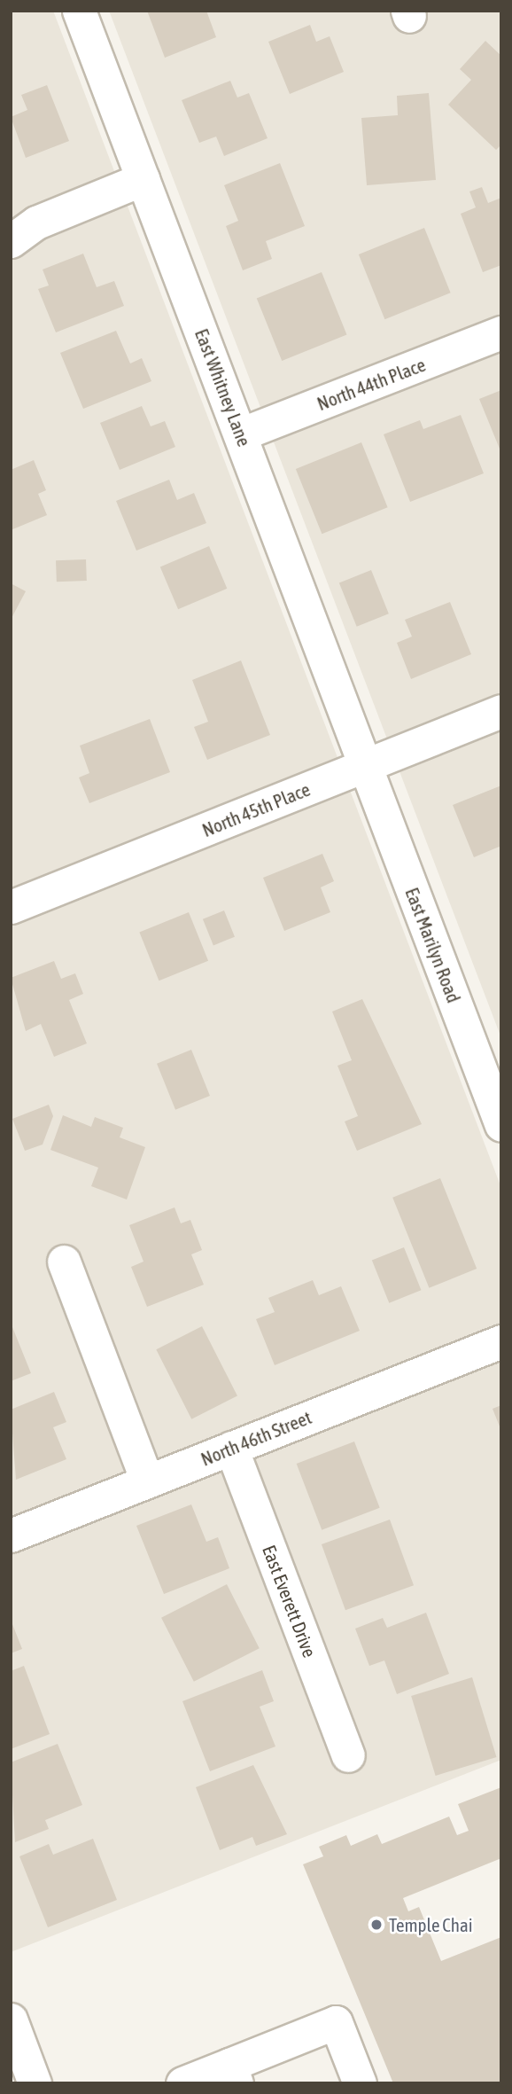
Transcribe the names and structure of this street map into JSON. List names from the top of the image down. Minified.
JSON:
{"streets":{"street":["North 44th Place","East Whitney Lane","North 45th Place","East Marilyn Road","North 46th Street","East Everett Drive"]},"crossings":[["North 44th Place","East Whitney Lane"],["East Whitney Lane","North 45th Place"],["East Whitney Lane","East Marilyn Road"],["North 45th Place","East Marilyn Road"],["North 46th Street","East Everett Drive"]],"places":["Temple Chai"]}
